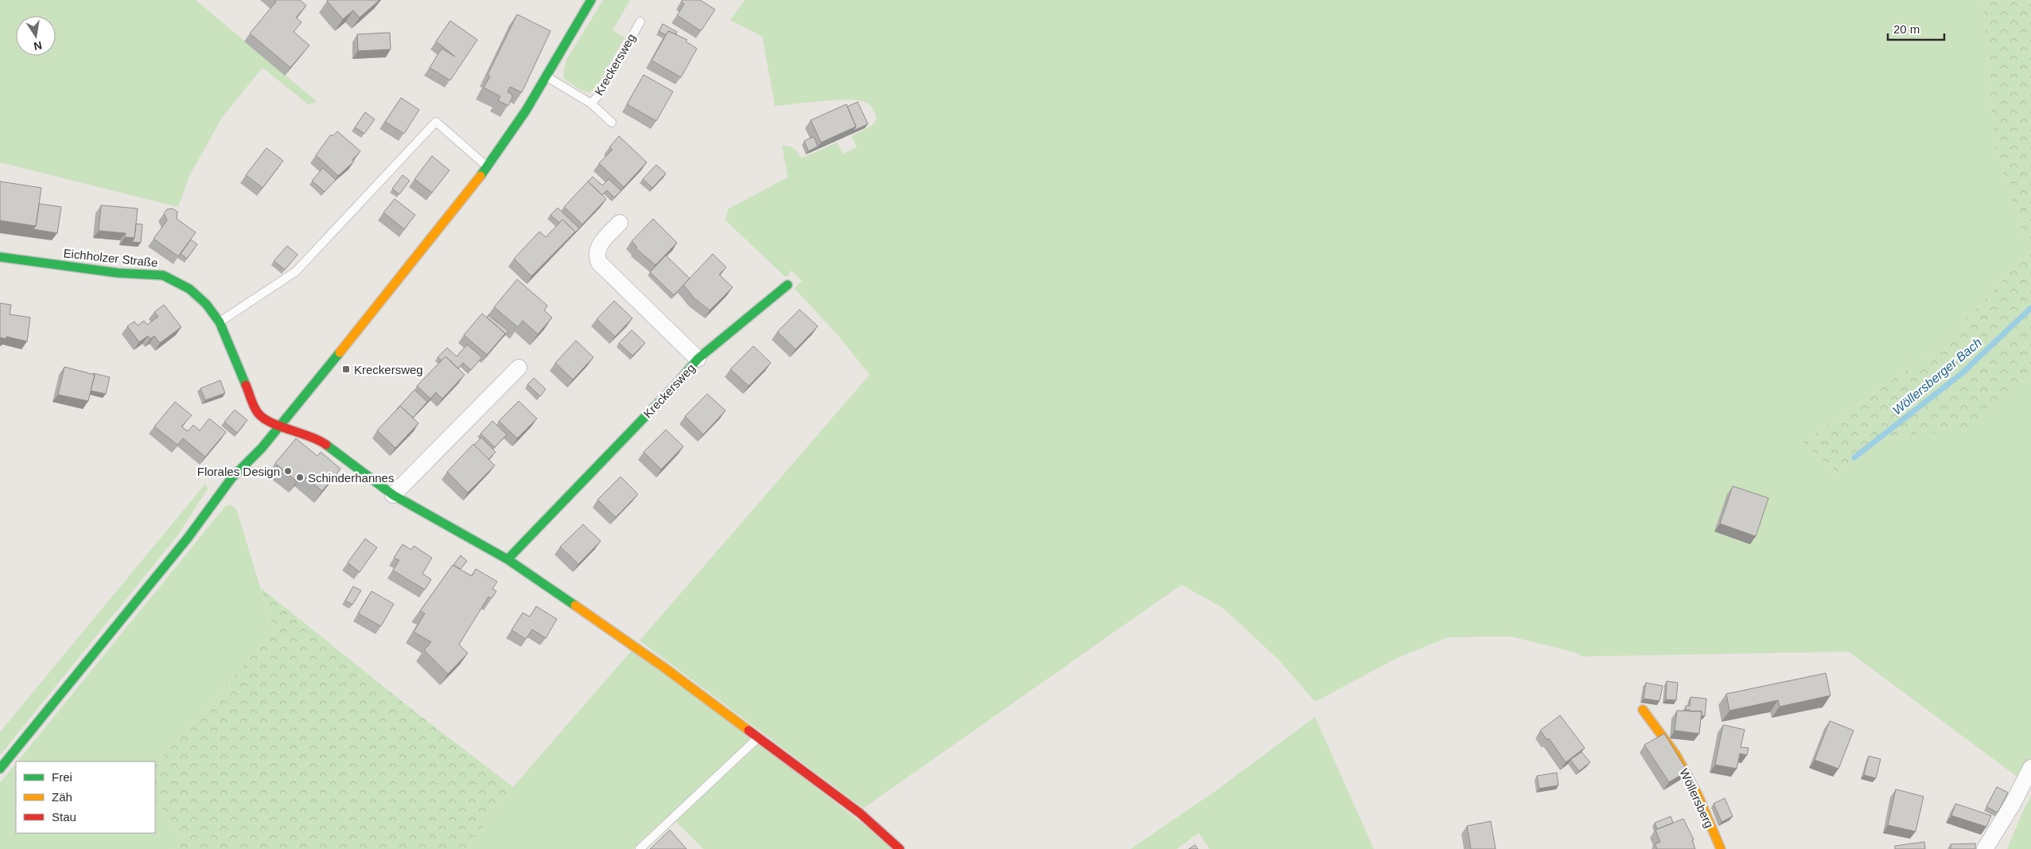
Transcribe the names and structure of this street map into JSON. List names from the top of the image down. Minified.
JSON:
{"streets":{"street":["Kreckersweg","Eichholzer Straße","Wöllersberg"]},"water":["Wöllersberger Bach"],"places":{"transit":["Kreckersweg"],"other":["Florales Design","Schinderhannes"]},"legend":["Frei","Zäh","Stau"],"scale_bar":"20 m","north":"bottom"}
